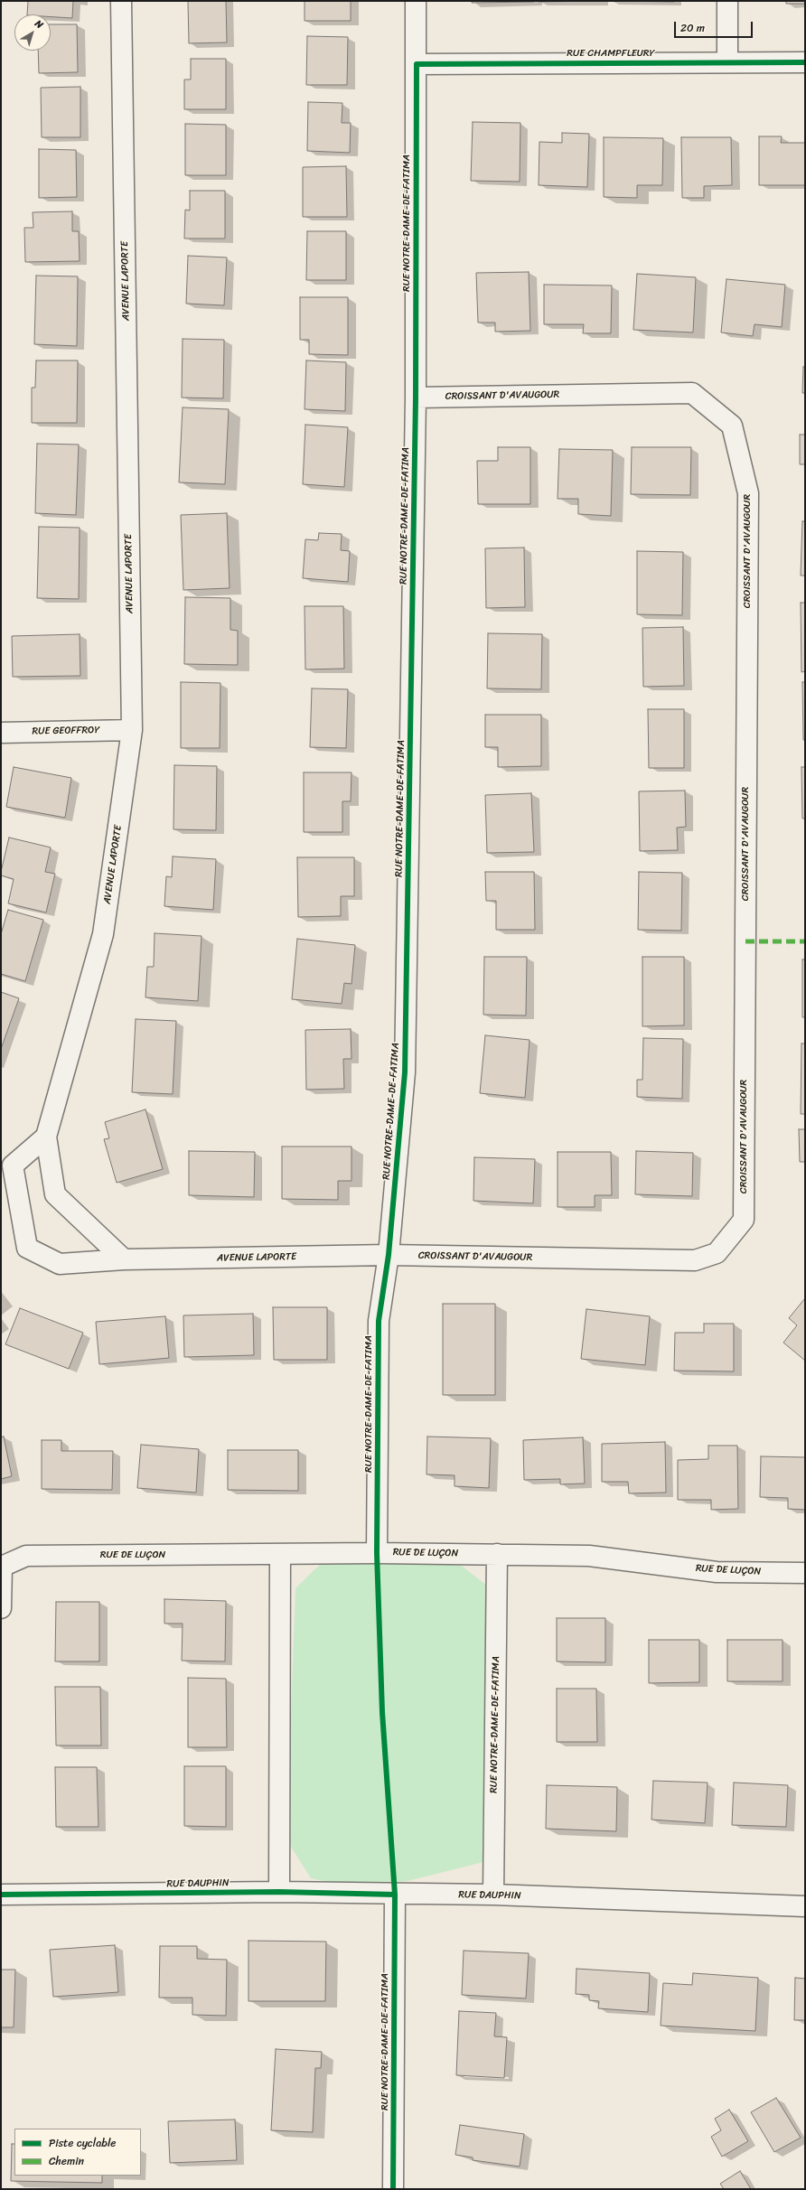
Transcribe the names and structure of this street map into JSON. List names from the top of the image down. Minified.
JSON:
{"streets":{"street":["RUE CHAMPFLEURY","RUE NOTRE-DAME-DE-FATIMA","AVENUE LAPORTE","CROISSANT D'AVAUGOUR","RUE GEOFFROY","RUE DE LUÇON","RUE DAUPHIN"]},"crossings":[["RUE CHAMPFLEURY","RUE NOTRE-DAME-DE-FATIMA"],["RUE NOTRE-DAME-DE-FATIMA","AVENUE LAPORTE"],["RUE NOTRE-DAME-DE-FATIMA","CROISSANT D'AVAUGOUR"],["RUE NOTRE-DAME-DE-FATIMA","RUE DE LUÇON"],["RUE NOTRE-DAME-DE-FATIMA","RUE DAUPHIN"],["AVENUE LAPORTE","CROISSANT D'AVAUGOUR"],["AVENUE LAPORTE","RUE GEOFFROY"]],"legend":["Piste cyclable","Chemin"],"scale_bar":"20 m","north":"top right"}
